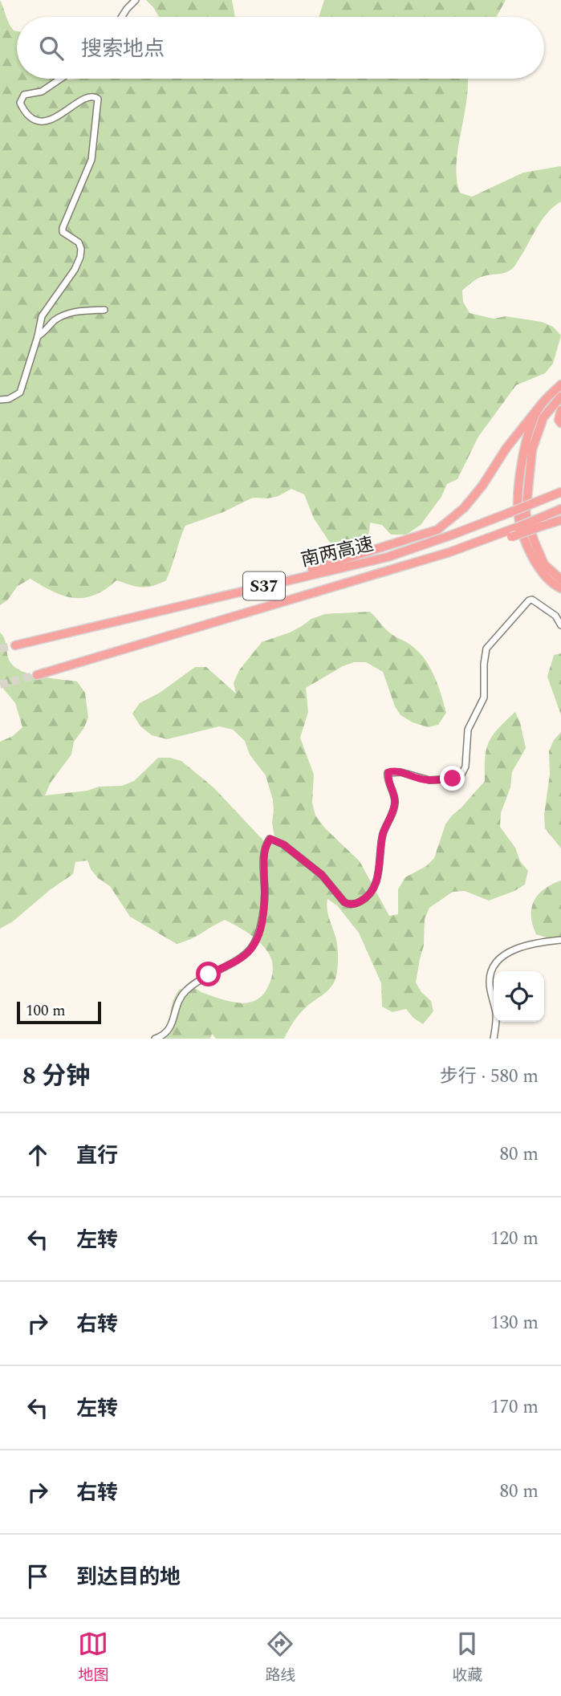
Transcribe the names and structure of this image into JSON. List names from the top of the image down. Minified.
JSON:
{"streets":{"highway":["南两高速","S37"]},"scale_bar":"100 m","page":{"search":"搜索地点","scale":"100 m","heading":["8 分钟","步行 · 580 m"],"list":[["直行","80 m"],["左转","120 m"],["右转","130 m"],["左转","170 m"],["右转","80 m"],"到达目的地"],"nav":["地图","路线","收藏"]}}
